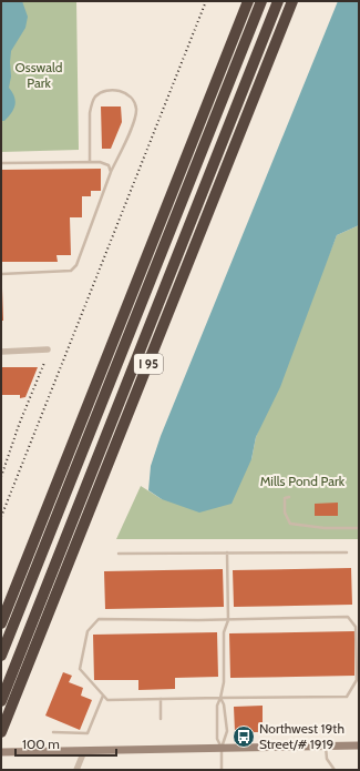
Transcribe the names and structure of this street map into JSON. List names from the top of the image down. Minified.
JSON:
{"streets":{"highway":["I 95"]},"parks":["Osswald Park","Mills Pond Park"],"places":{"bus stop":["Northwest 19th Street/# 1919"]},"scale_bar":"100 m"}
